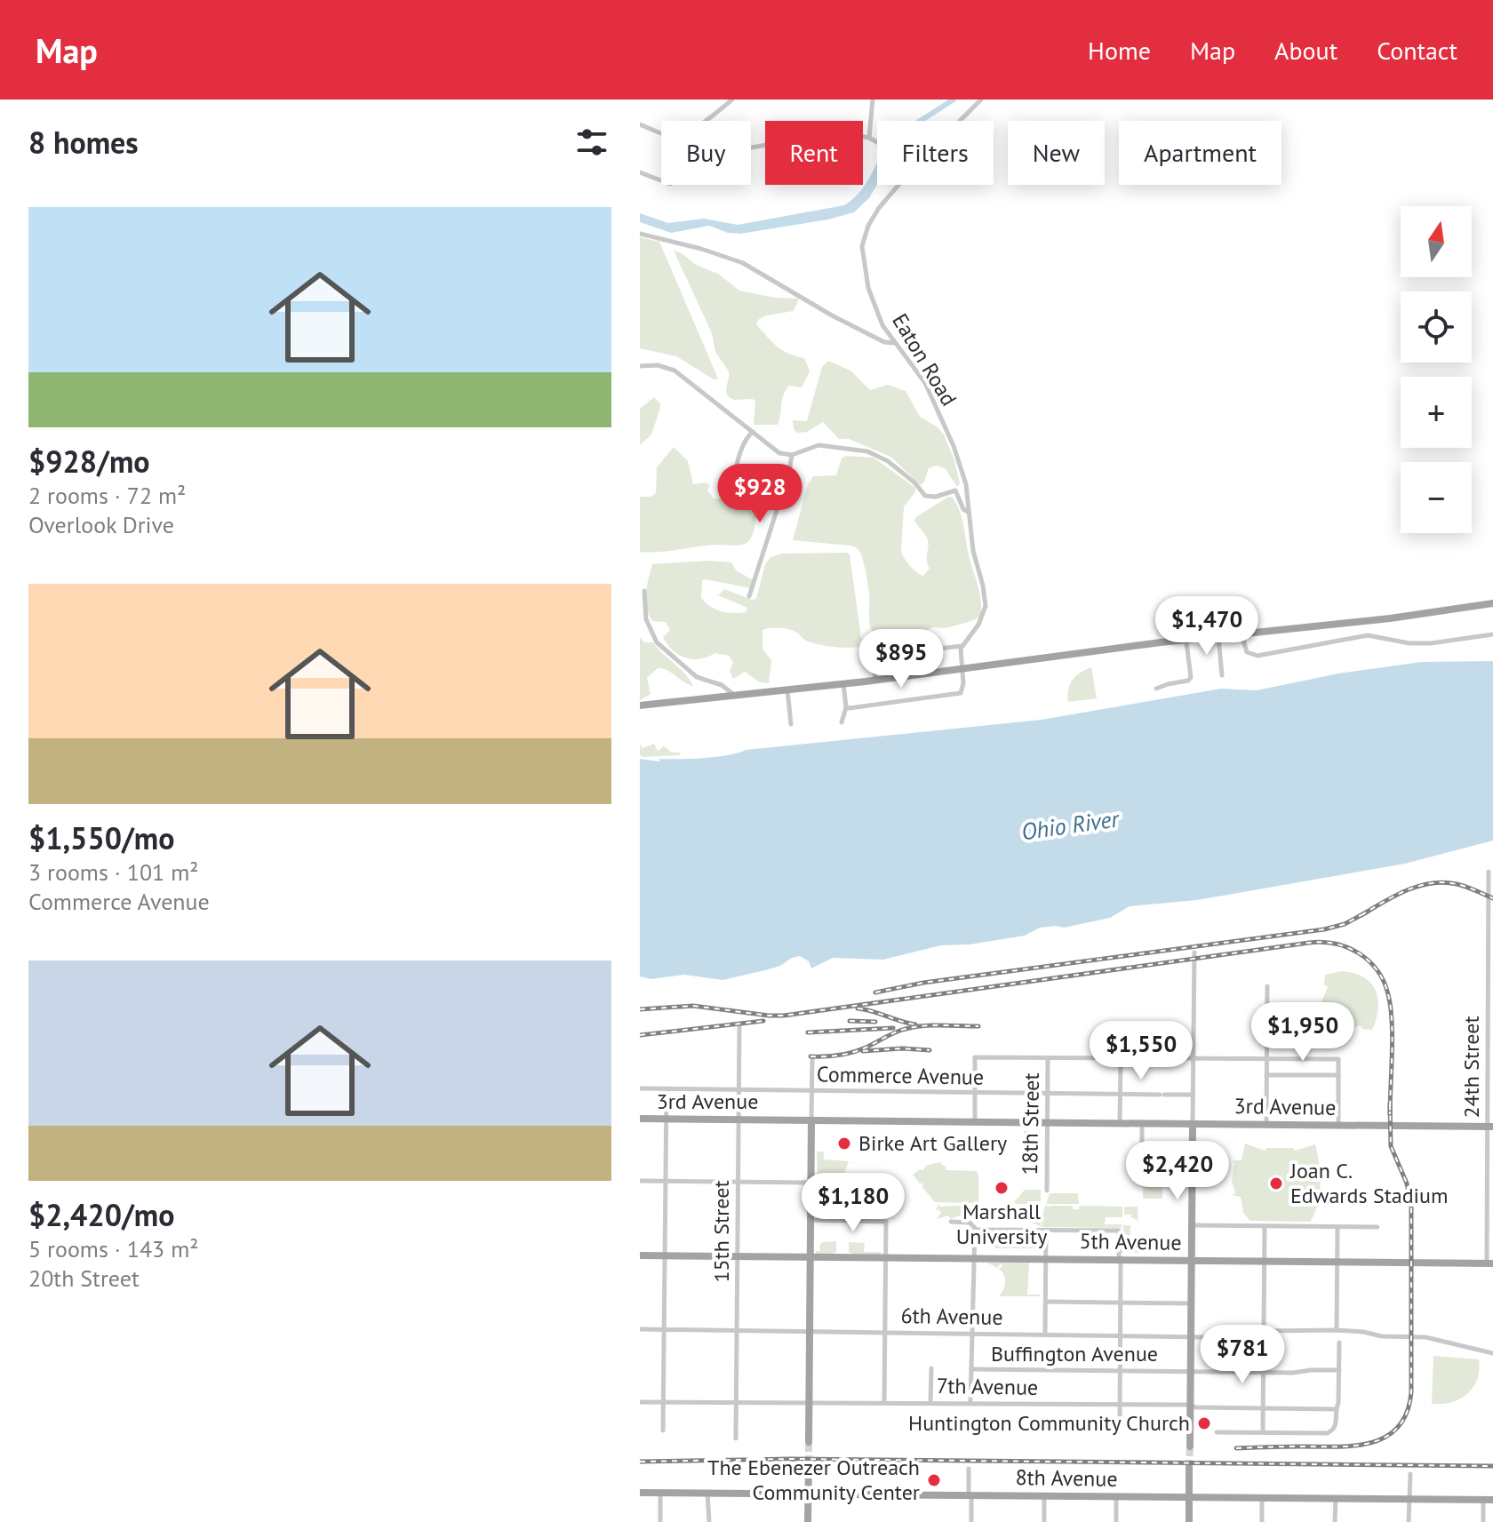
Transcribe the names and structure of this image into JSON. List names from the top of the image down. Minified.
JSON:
{"streets":{"main road":["3rd Avenue","5th Avenue","8th Avenue"],"street":["Eaton Road","24th Street","Commerce Avenue","18th Street","15th Street","6th Avenue","Buffington Avenue","7th Avenue"]},"crossings":[["24th Street","3rd Avenue"],["24th Street","5th Avenue"],["Commerce Avenue","18th Street"],["Commerce Avenue","15th Street"],["3rd Avenue","18th Street"],["3rd Avenue","15th Street"],["15th Street","5th Avenue"],["15th Street","6th Avenue"],["15th Street","7th Avenue"]],"water":["Ohio River"],"places":["Birke Art Gallery","Joan C. Edwards Stadium","Marshall University","Huntington Community Church","The Ebenezer Outreach Community Center"],"north":"top","page":{"header":"Map","nav":["Home","Map","About","Contact"],"heading":"8 homes","chip":["Buy","Rent","Filters","New","Apartment"],"list":[{"name":"$928/mo","note":"2 rooms · 72 m² · Overlook Drive"},{"name":"$1,550/mo","note":"3 rooms · 101 m² · Commerce Avenue"},{"name":"$2,420/mo","note":"5 rooms · 143 m² · 20th Street"}],"map_buttons":["+","−"],"price":["$928","$1,470","$895","$1,950","$1,550","$2,420","$1,180","$781"]}}
